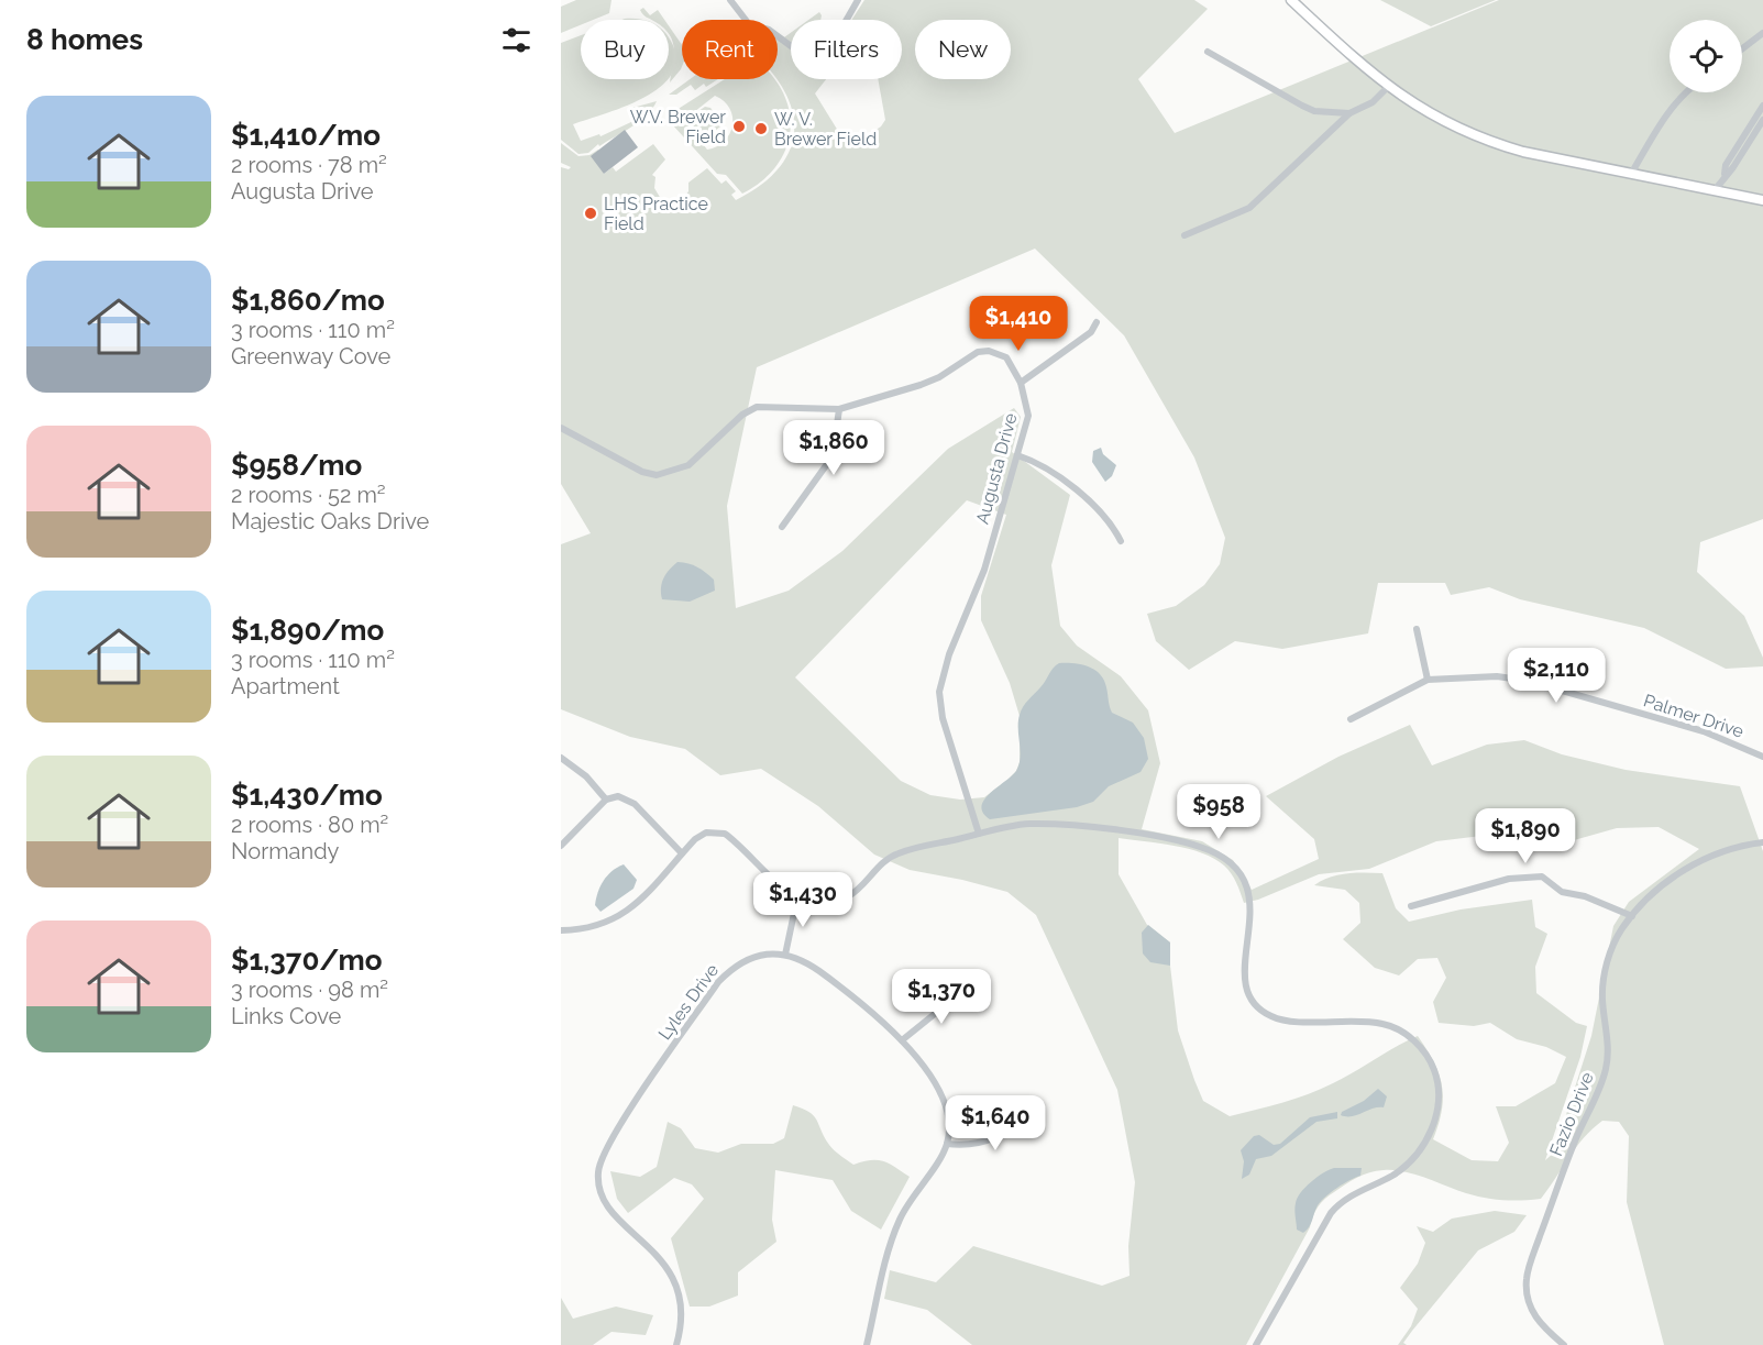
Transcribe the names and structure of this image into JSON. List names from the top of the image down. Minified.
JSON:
{"streets":{"street":["Augusta Drive","Palmer Drive","Lyles Drive","Fazio Drive"]},"places":["W.V. Brewer Field","W. V. Brewer Field","LHS Practice Field"],"page":{"heading":"8 homes","chip":["Buy","Rent","Filters","New"],"list":[{"name":"$1,410/mo","note":"2 rooms · 78 m² · Augusta Drive"},{"name":"$1,860/mo","note":"3 rooms · 110 m² · Greenway Cove"},{"name":"$958/mo","note":"2 rooms · 52 m² · Majestic Oaks Drive"},{"name":"$1,890/mo","note":"3 rooms · 110 m² · Apartment"},{"name":"$1,430/mo","note":"2 rooms · 80 m² · Normandy"},{"name":"$1,370/mo","note":"3 rooms · 98 m² · Links Cove"}],"price":["$1,410","$1,860","$2,110","$958","$1,890","$1,430","$1,370","$1,640"]}}
